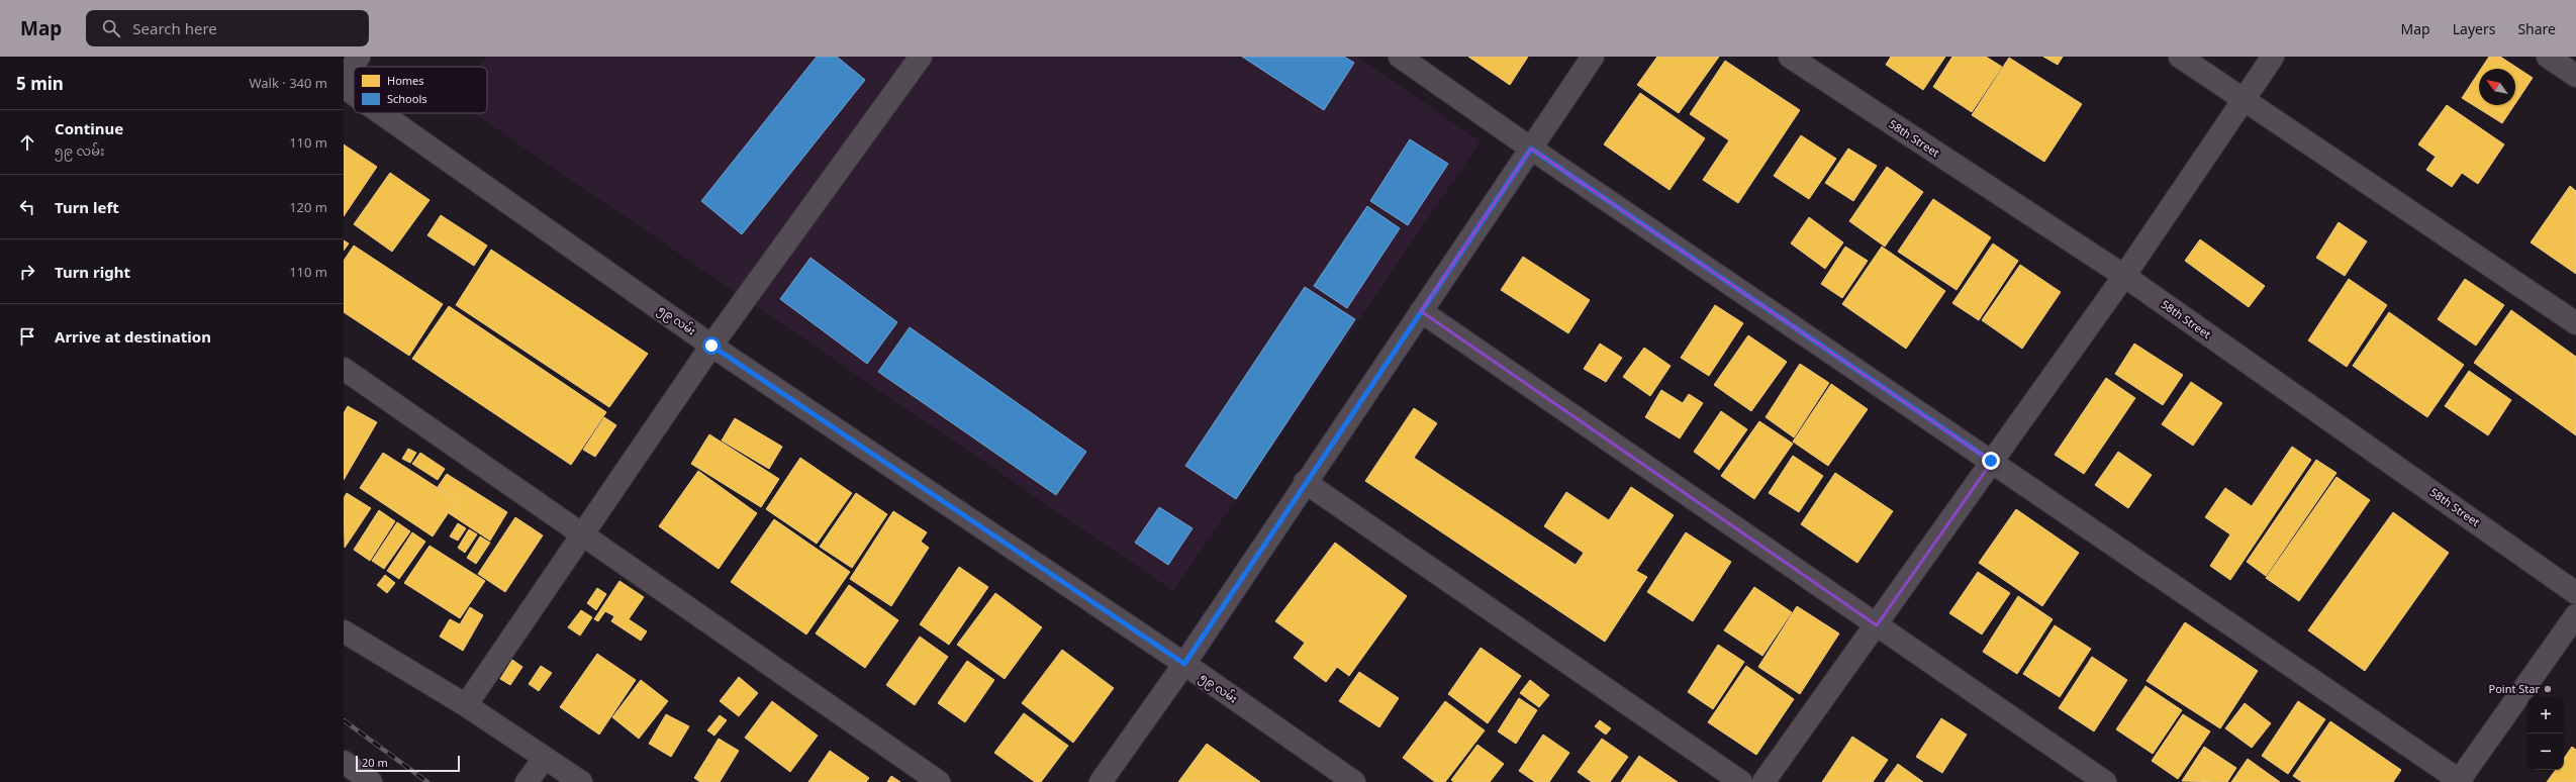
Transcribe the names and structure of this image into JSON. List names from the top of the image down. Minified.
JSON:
{"streets":{"street":["58th Street","၅၉ လမ်း"]},"places":["Point Star"],"legend":["Homes","Schools"],"scale_bar":"20 m","north":"top left","page":{"header":"Map","search":"Search here","nav":["Map","Layers","Share"],"heading":["5 min","Walk · 340 m"],"list":[["Continue","၅၉ လမ်း","110 m"],["Turn left","120 m"],["Turn right","110 m"],"Arrive at destination"],"map_buttons":["+","−"],"scale":"20 m"}}
